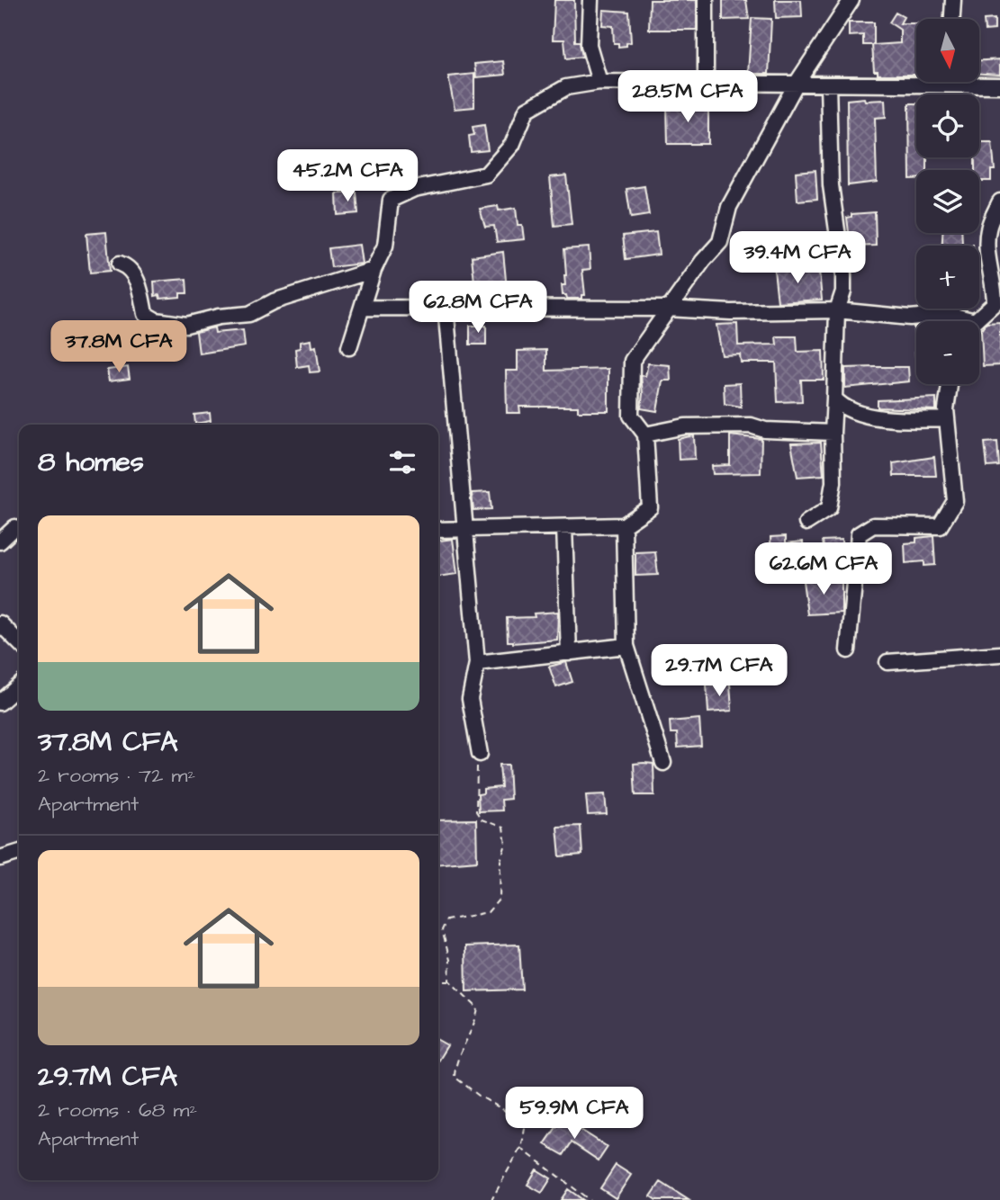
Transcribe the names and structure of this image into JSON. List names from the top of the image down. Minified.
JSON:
{"north":"bottom","page":{"map_buttons":["+","−"],"price":["28.5M CFA","45.2M CFA","39.4M CFA","62.8M CFA","37.8M CFA","62.6M CFA","29.7M CFA","59.9M CFA"],"heading":"8 homes","list":[{"name":"37.8M CFA","note":"2 rooms · 72 m² · Apartment"},{"name":"29.7M CFA","note":"2 rooms · 68 m² · Apartment"}]}}
